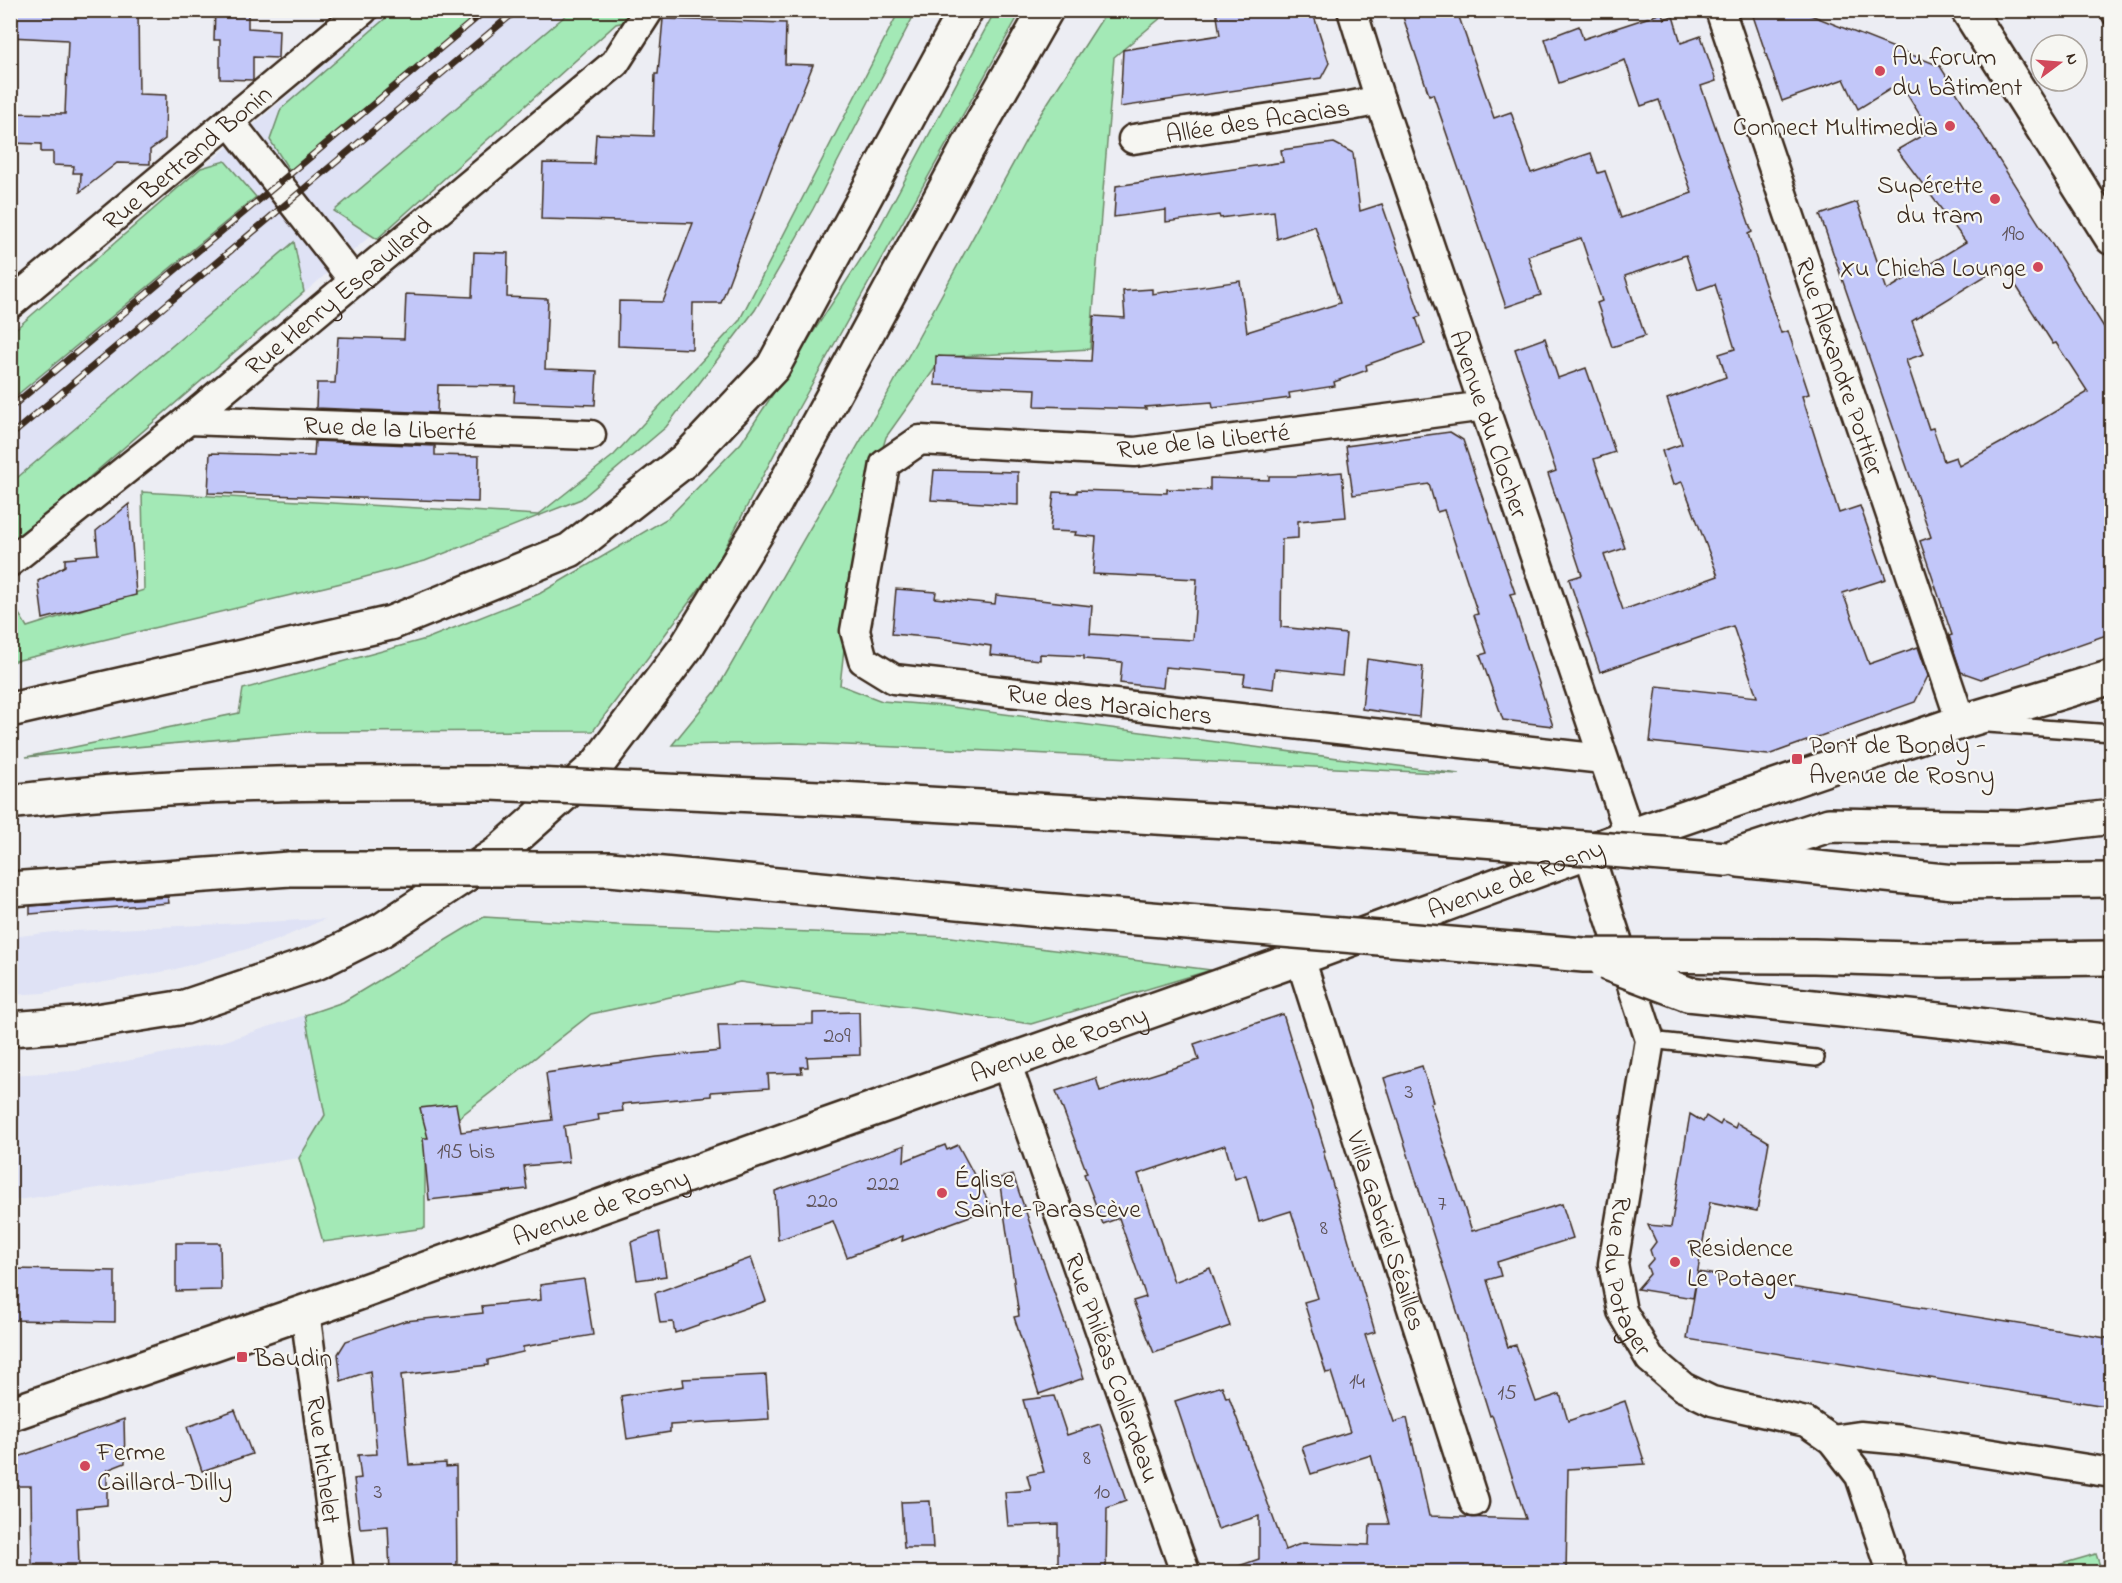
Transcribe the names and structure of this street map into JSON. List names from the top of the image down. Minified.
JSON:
{"streets":{"main road":["Avenue de Rosny"],"street":["Allée des Acacias","Rue Bertrand Bonin","Rue Henry Espaullard","Rue Alexandre Pottier","Avenue du Clocher","Rue de la Liberté","Rue des Maraichers","Villa Gabriel Séailles","Rue du Potager","Rue Philéas Collardeau","Rue Michelet"]},"crossings":[["Allée des Acacias","Avenue du Clocher"],["Rue Henry Espaullard","Rue de la Liberté"],["Rue Alexandre Pottier","Avenue de Rosny"],["Avenue du Clocher","Rue de la Liberté"],["Avenue du Clocher","Rue des Maraichers"],["Avenue du Clocher","Avenue de Rosny"],["Rue de la Liberté","Rue des Maraichers"],["Avenue de Rosny","Villa Gabriel Séailles"],["Avenue de Rosny","Rue du Potager"],["Avenue de Rosny","Rue Philéas Collardeau"],["Avenue de Rosny","Rue Michelet"]],"places":{"other":["Au forum du bâtiment","Connect Multimedia","Supérette du tram","Xu Chicha Lounge","Église Sainte-Parascève","Résidence Le Potager","Ferme Caillard-Dilly"],"transit":["Pont de Bondy - Avenue de Rosny","Baudin"]},"house_numbers":["190","209","3","195 bis","222","220","7","8","14","15","8","3","10"],"north":"right"}
